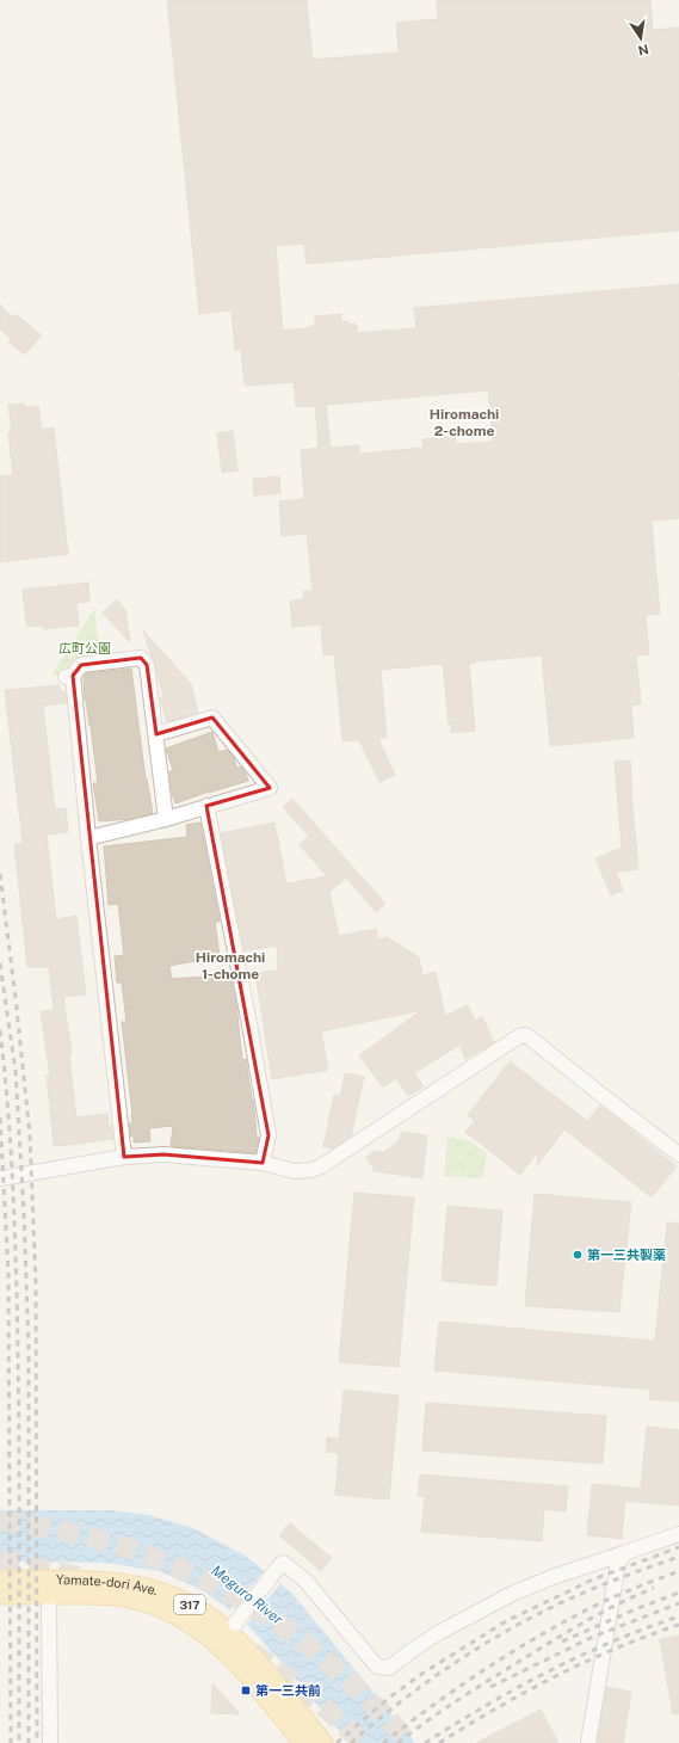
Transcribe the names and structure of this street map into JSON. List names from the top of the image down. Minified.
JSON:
{"streets":{"main road":["Yamate-dori Ave.","317"]},"districts":["Hiromachi 2-chome","Hiromachi 1-chome"],"water":["Meguro River"],"parks":["広町公園"],"places":{"other":["第一三共製薬"],"transit":["第一三共前"]},"north":"bottom"}
